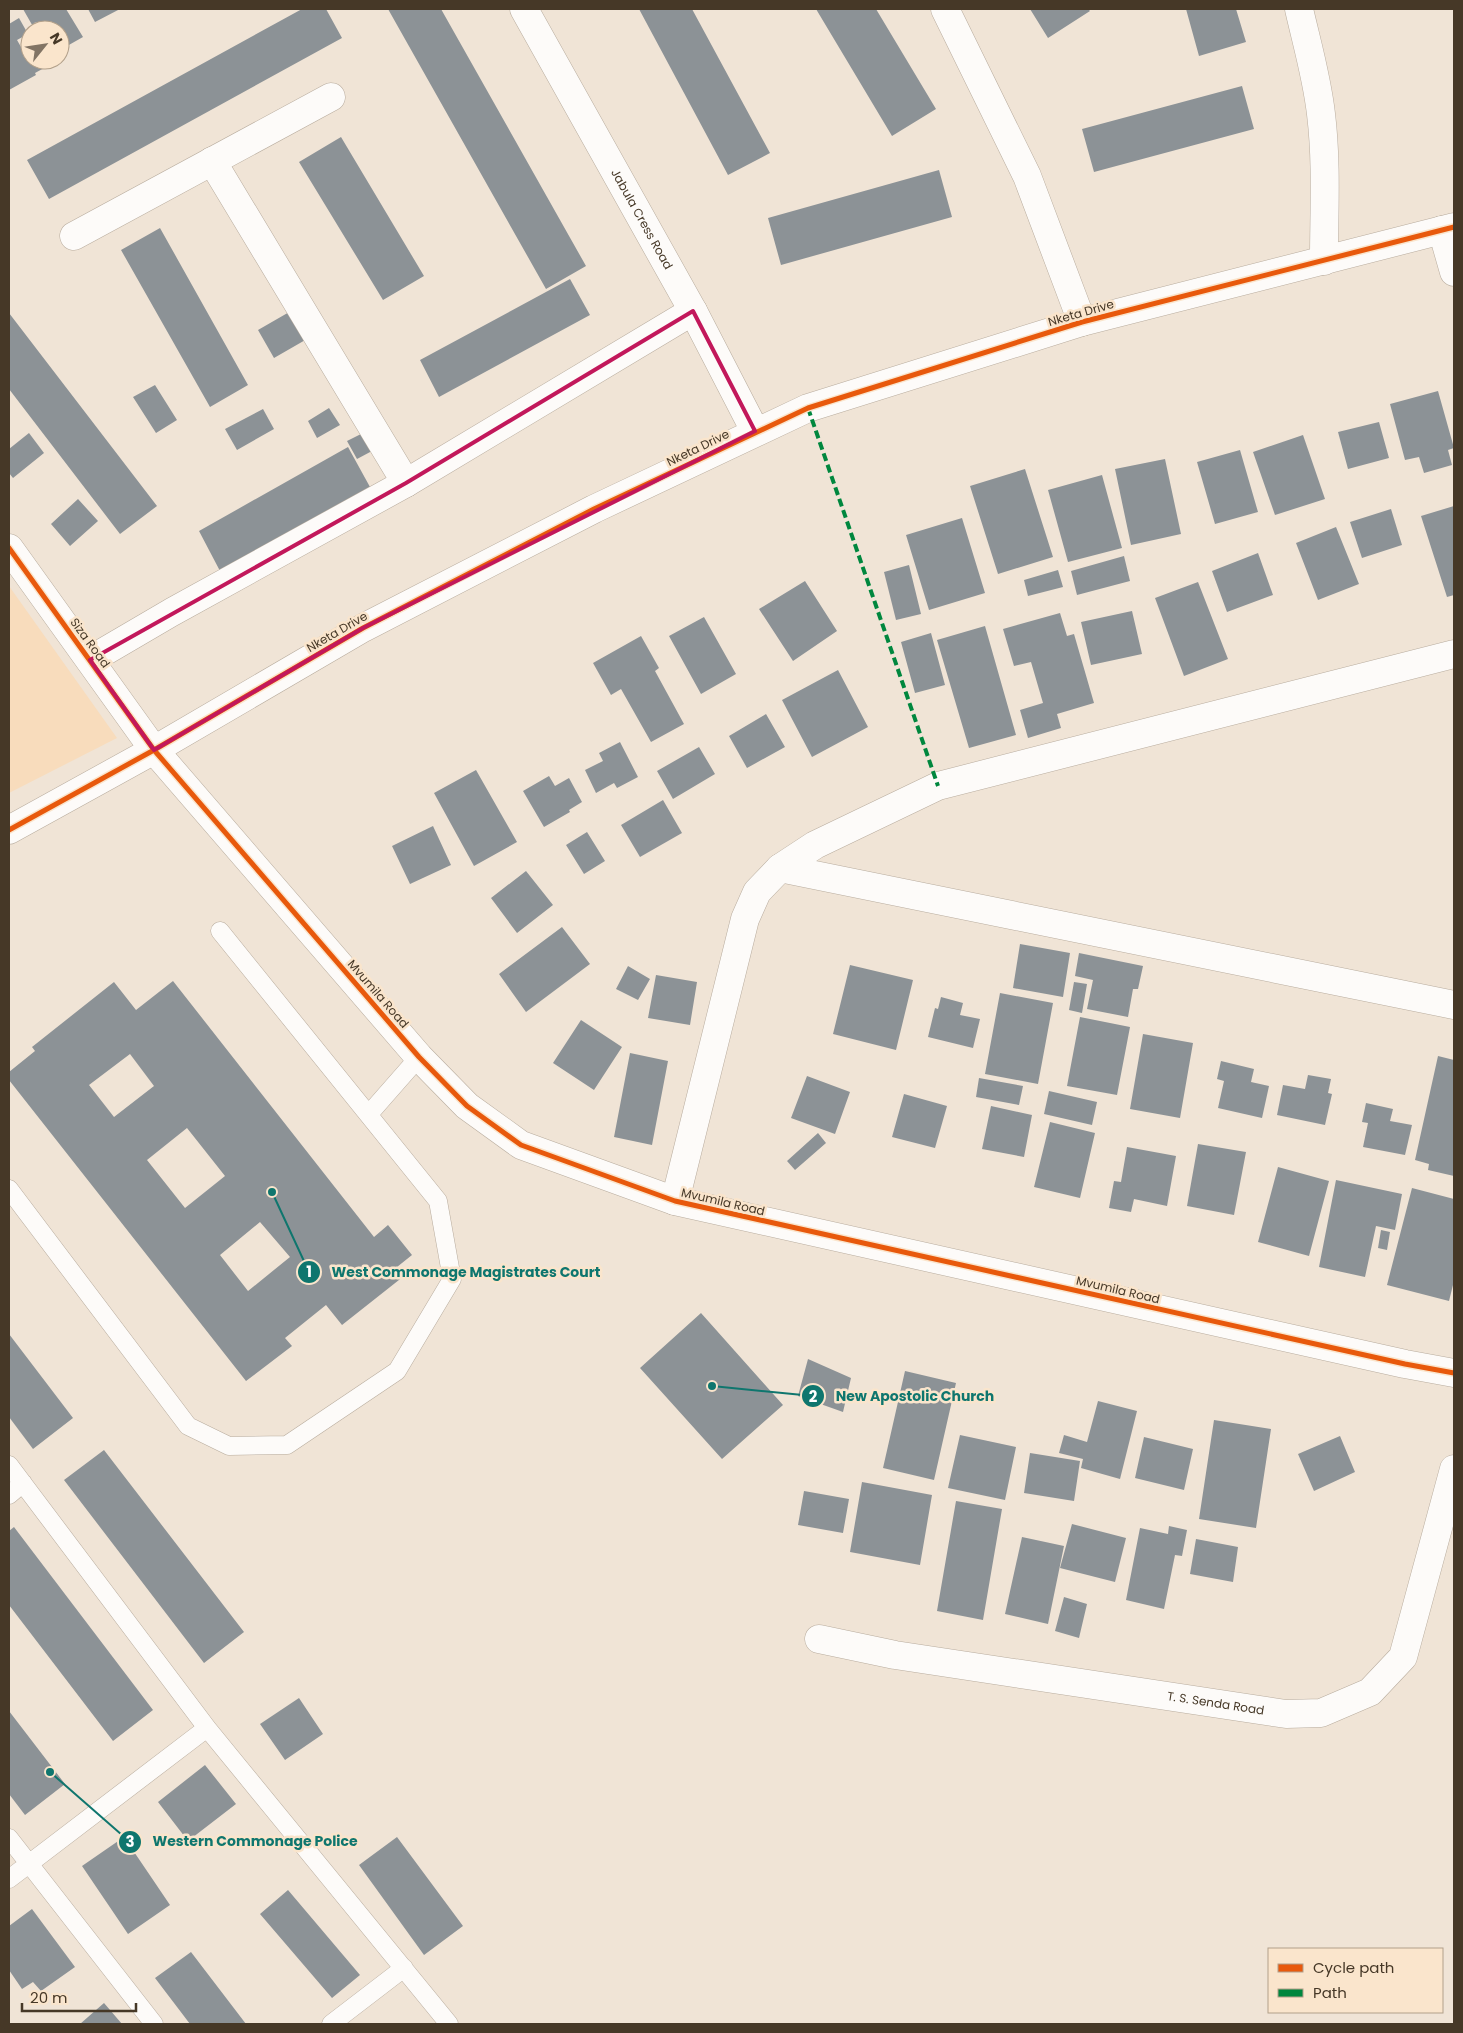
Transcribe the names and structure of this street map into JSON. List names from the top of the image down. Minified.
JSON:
{"streets":{"street":["Jabula Cress Road","Nketa Drive","Siza Road","Mvumila Road","T. S. Senda Road"]},"crossings":[["Jabula Cress Road","Nketa Drive"],["Nketa Drive","Siza Road"],["Nketa Drive","Mvumila Road"],["Siza Road","Mvumila Road"]],"places":["West Commonage Magistrates Court","New Apostolic Church","Western Commonage Police"],"legend":["Cycle path","Path"],"scale_bar":"20 m","north":"top right"}
